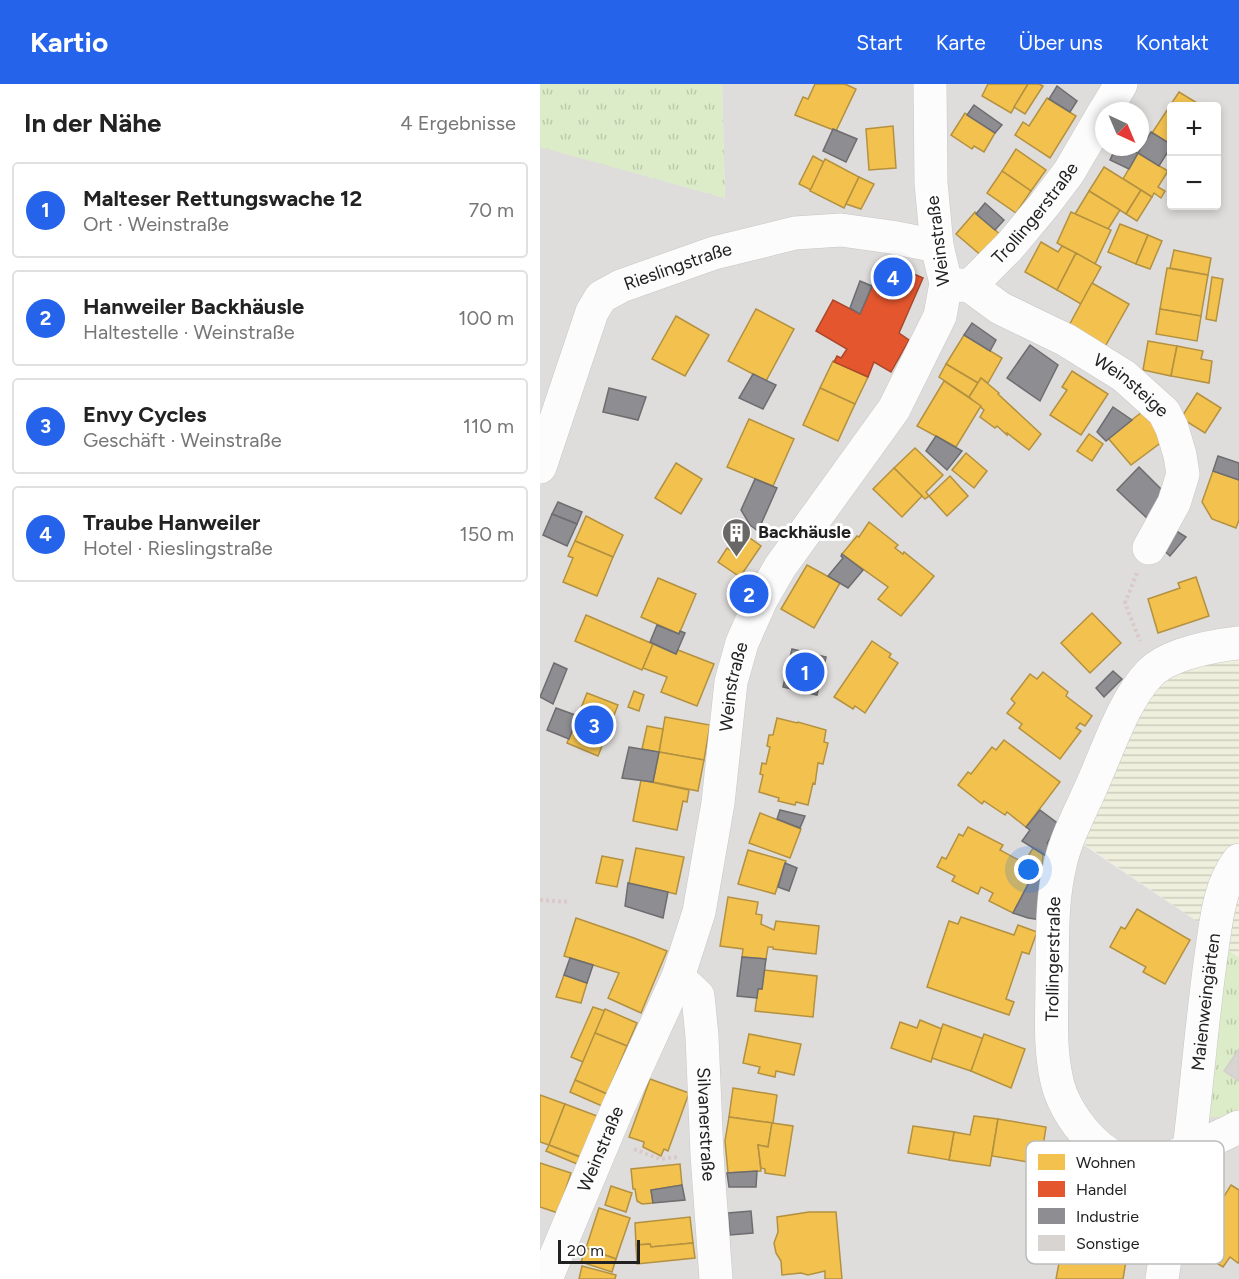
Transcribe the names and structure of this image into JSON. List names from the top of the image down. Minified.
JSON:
{"streets":{"street":["Trollingerstraße","Weinstraße","Rieslingstraße","Weinsteige","Maienweingärten","Silvanerstraße"]},"crossings":[["Trollingerstraße","Weinstraße"],["Trollingerstraße","Weinsteige"],["Weinstraße","Rieslingstraße"],["Weinstraße","Weinsteige"],["Weinstraße","Silvanerstraße"]],"places":{"building":["Backhäusle"]},"legend":["Wohnen","Handel","Industrie","Sonstige"],"scale_bar":"20 m","north":"bottom right","page":{"header":"Kartio","nav":["Start","Karte","Über uns","Kontakt"],"heading":["In der Nähe","4 Ergebnisse"],"map_buttons":["+","−"],"list":[{"mark":"1","name":"Malteser Rettungswache 12","note":"Ort · Weinstraße","value":"70 m"},{"mark":"2","name":"Hanweiler Backhäusle","note":"Haltestelle · Weinstraße","value":"100 m"},{"mark":"3","name":"Envy Cycles","note":"Geschäft · Weinstraße","value":"110 m"},{"mark":"4","name":"Traube Hanweiler","note":"Hotel · Rieslingstraße","value":"150 m"}],"pins":["4","2","1","3"],"scale":"20 m"}}
